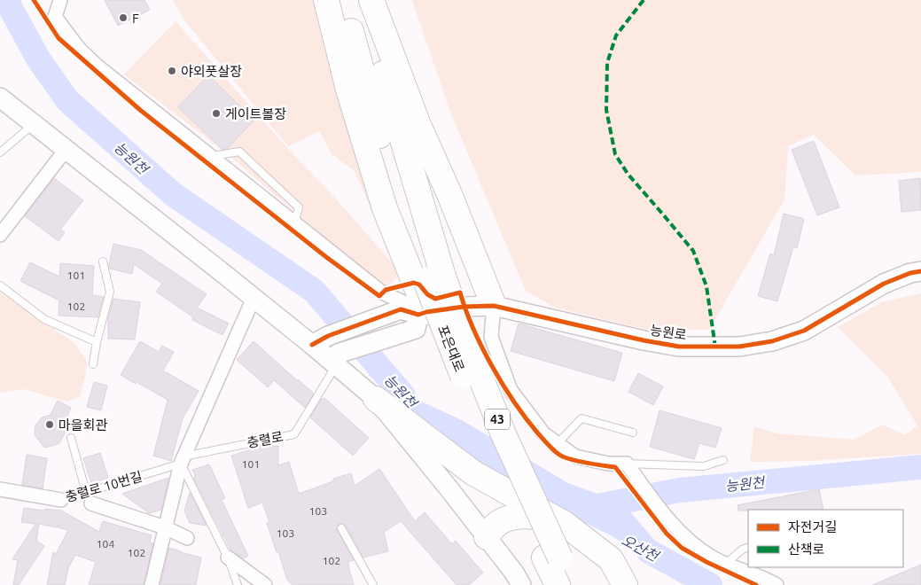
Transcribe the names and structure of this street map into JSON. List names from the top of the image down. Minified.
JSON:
{"streets":{"highway":["43"],"main road":["능원로"],"street":["충렬로 10번길"],"lane":["충렬로"]},"crossings":[["충렬로","충렬로 10번길"]],"water":["능원천","오산천"],"places":["F","야외풋살장","게이트볼장","마을회관"],"house_numbers":["101","102","101","103","103","104","102","102"],"legend":["자전거길","산책로"]}
